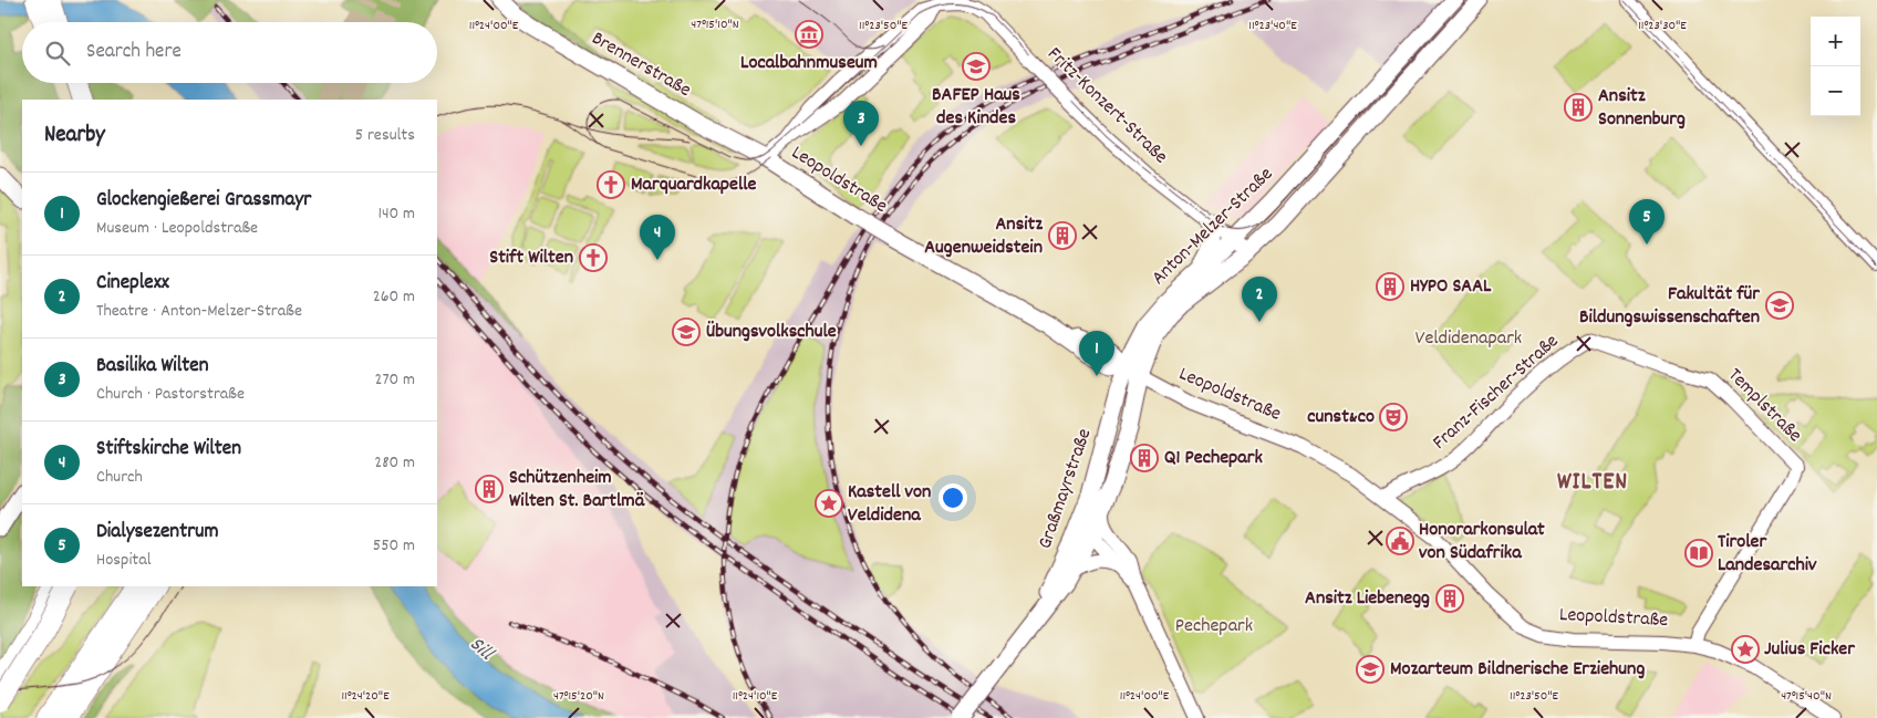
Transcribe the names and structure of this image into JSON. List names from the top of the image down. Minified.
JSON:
{"streets":{"main road":["Brennerstraße","Leopoldstraße","Anton-Melzer-Straße","Graßmayrstraße"],"street":["Fritz-Konzert-Straße","Franz-Fischer-Straße","Templstraße"]},"crossings":[["Brennerstraße","Fritz-Konzert-Straße"],["Brennerstraße","Leopoldstraße"],["Fritz-Konzert-Straße","Leopoldstraße"],["Fritz-Konzert-Straße","Anton-Melzer-Straße"],["Leopoldstraße","Anton-Melzer-Straße"],["Leopoldstraße","Franz-Fischer-Straße"],["Leopoldstraße","Templstraße"],["Leopoldstraße","Graßmayrstraße"],["Anton-Melzer-Straße","Graßmayrstraße"],["Franz-Fischer-Straße","Templstraße"]],"districts":["WILTEN"],"water":["Sill"],"parks":["Veldidenapark","Pechepark"],"places":{"museum":["Localbahnmuseum"],"school or university":["BAFEP Haus des Kindes","Fakultät für Bildungswissenschaften","Übungsvolkschule","Mozarteum Bildnerische Erziehung"],"building":["Ansitz Sonnenburg","Ansitz Augenweidstein","HYPO SAAL","Q1 Pechepark","Schützenheim Wilten St. Bartlmä","Ansitz Liebenegg"],"church":["Marquardkapelle","Stift Wilten"],"theatre":["cunst&co"],"place":["Kastell von Veldidena","Julius Ficker"],"public building":["Honorarkonsulat von Südafrika"],"library":["Tiroler Landesarchiv"]},"page":{"map_buttons":["+","−"],"search":"Search here","heading":["Nearby","5 results"],"pins":["3","5","4","2","1"],"list":[{"mark":"1","name":"Glockengießerei Grassmayr","note":"Museum · Leopoldstraße","value":"140 m"},{"mark":"2","name":"Cineplexx","note":"Theatre · Anton-Melzer-Straße","value":"260 m"},{"mark":"3","name":"Basilika Wilten","note":"Church · Pastorstraße","value":"270 m"},{"mark":"4","name":"Stiftskirche Wilten","note":"Church","value":"280 m"},{"mark":"5","name":"Dialysezentrum","note":"Hospital","value":"550 m"}]},"coordinates":["47°15'10\"N","11°24'00\"E","11°23'50\"E","11°23'40\"E","11°23'30\"E","11°24'20\"E","11°24'10\"E","47°15'20\"N","47°15'40\"N"]}
